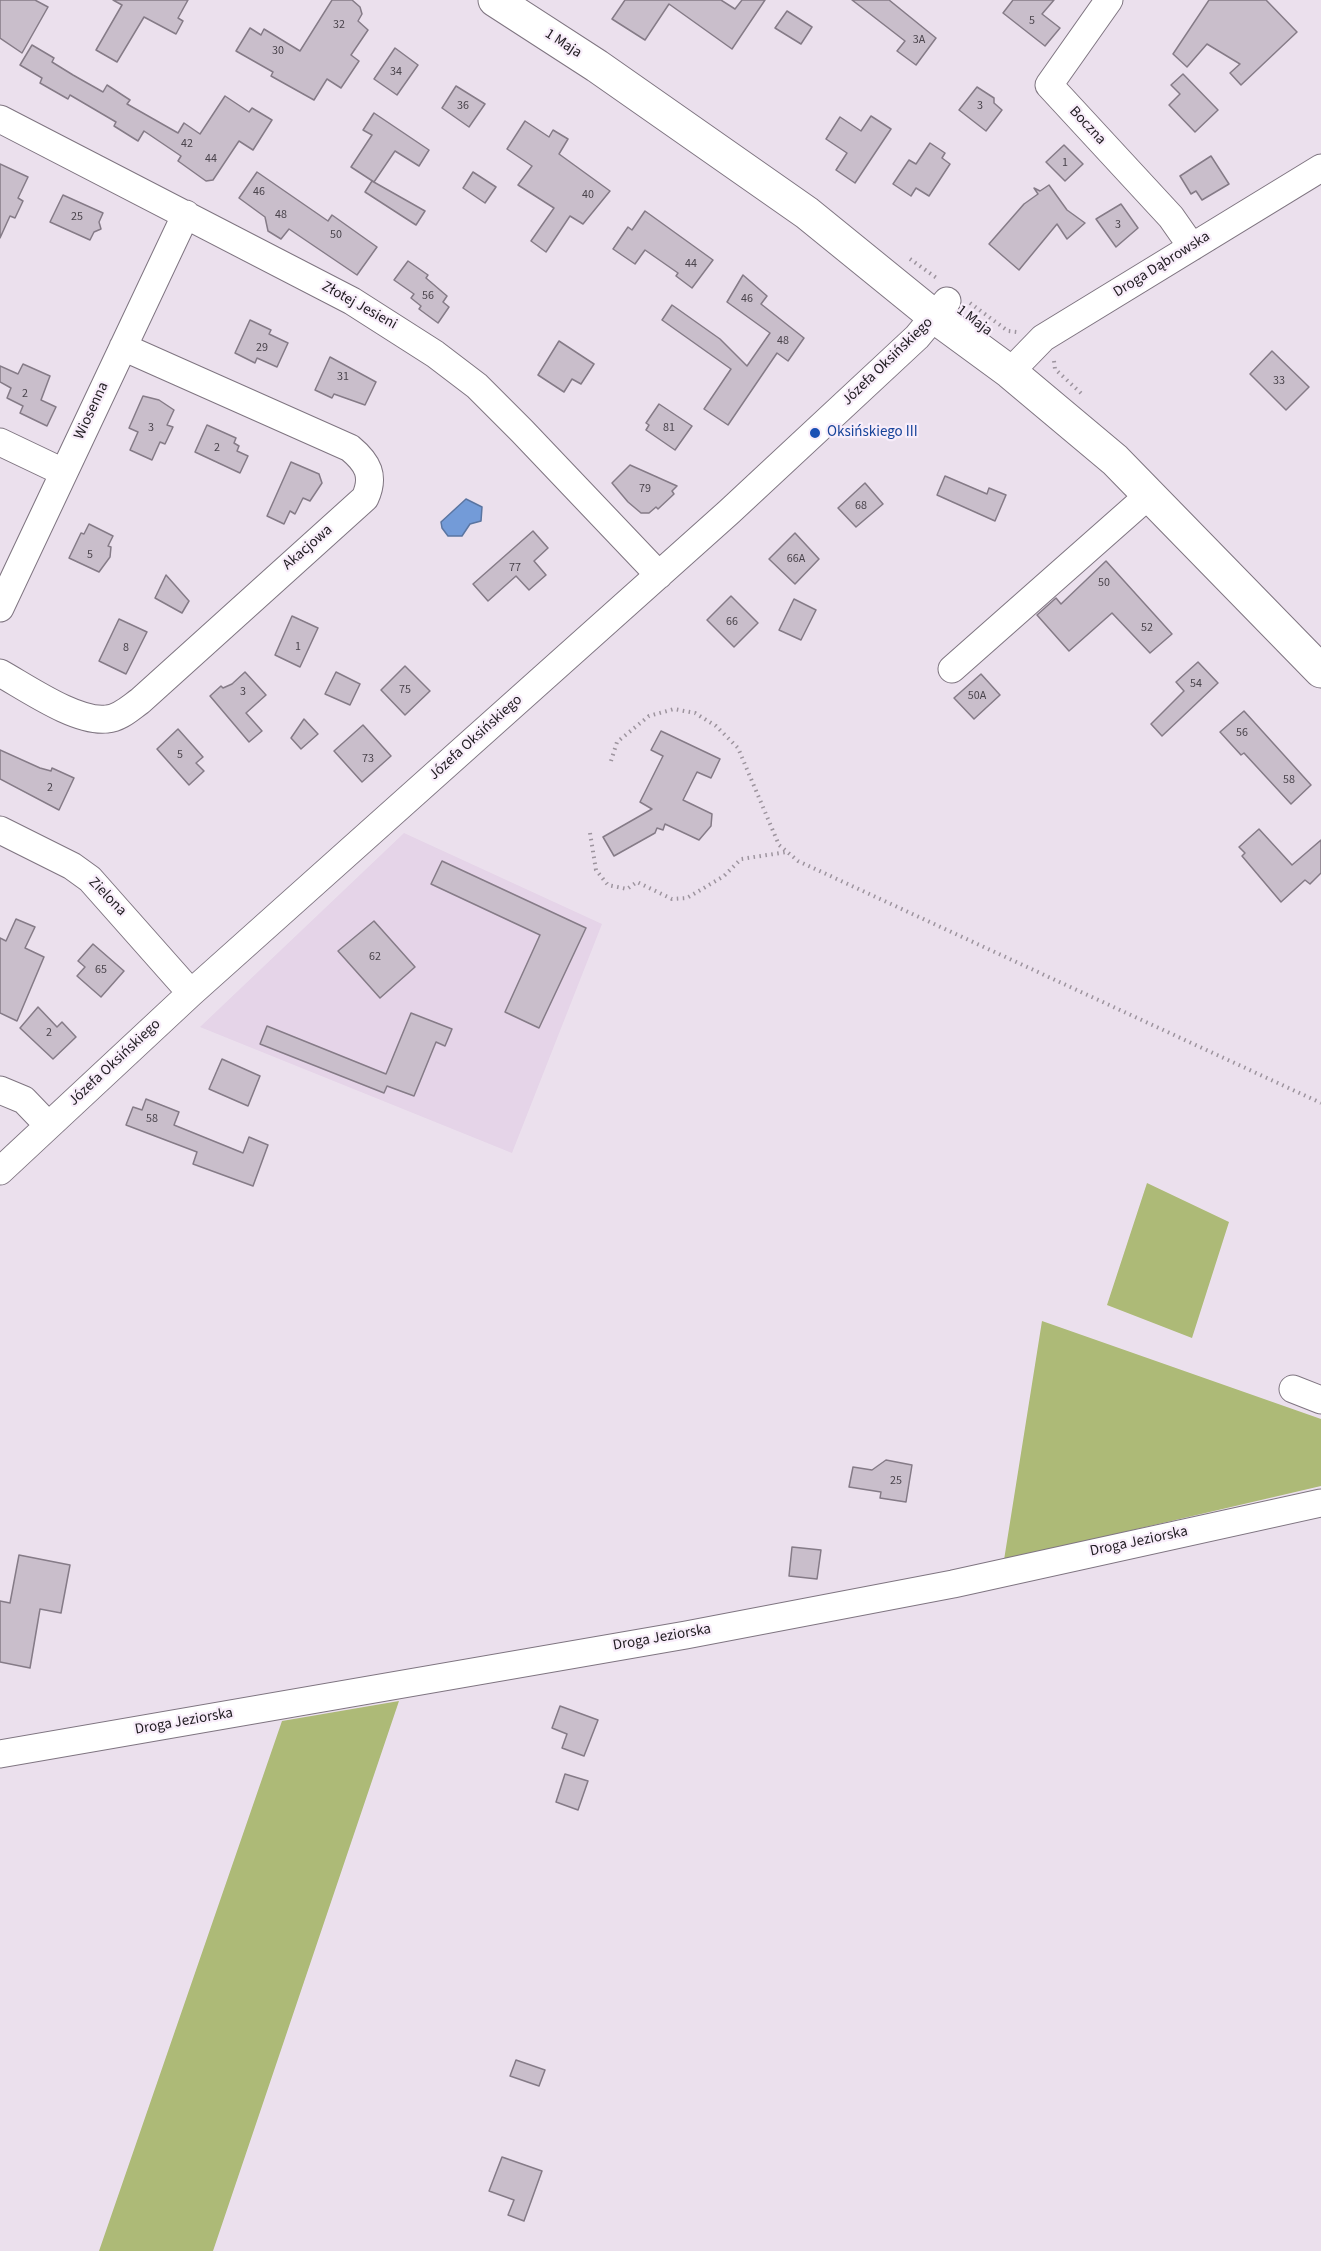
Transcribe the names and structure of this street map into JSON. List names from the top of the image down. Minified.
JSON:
{"streets":{"main road":["1 Maja"],"street":["Boczna","Droga Dąbrowska","Złotej Jesieni","Józefa Oksińskiego","Wiosenna","Akacjowa","Zielona","Droga Jeziorska"]},"crossings":[["1 Maja","Droga Dąbrowska"],["1 Maja","Józefa Oksińskiego"],["Boczna","Droga Dąbrowska"],["Złotej Jesieni","Józefa Oksińskiego"],["Złotej Jesieni","Wiosenna"],["Józefa Oksińskiego","Zielona"],["Wiosenna","Akacjowa"]],"places":["Oksińskiego III"],"house_numbers":["5","32","3A","30","34","36","3","42","44","1","46","40","48","25","3","50","44","56","46","48","29","31","33","2","3","81","2","79","68","5","66A","77","50","66","52","1","8","54","75","3","50A","56","5","73","58","2","62","65","2","58","25"]}
